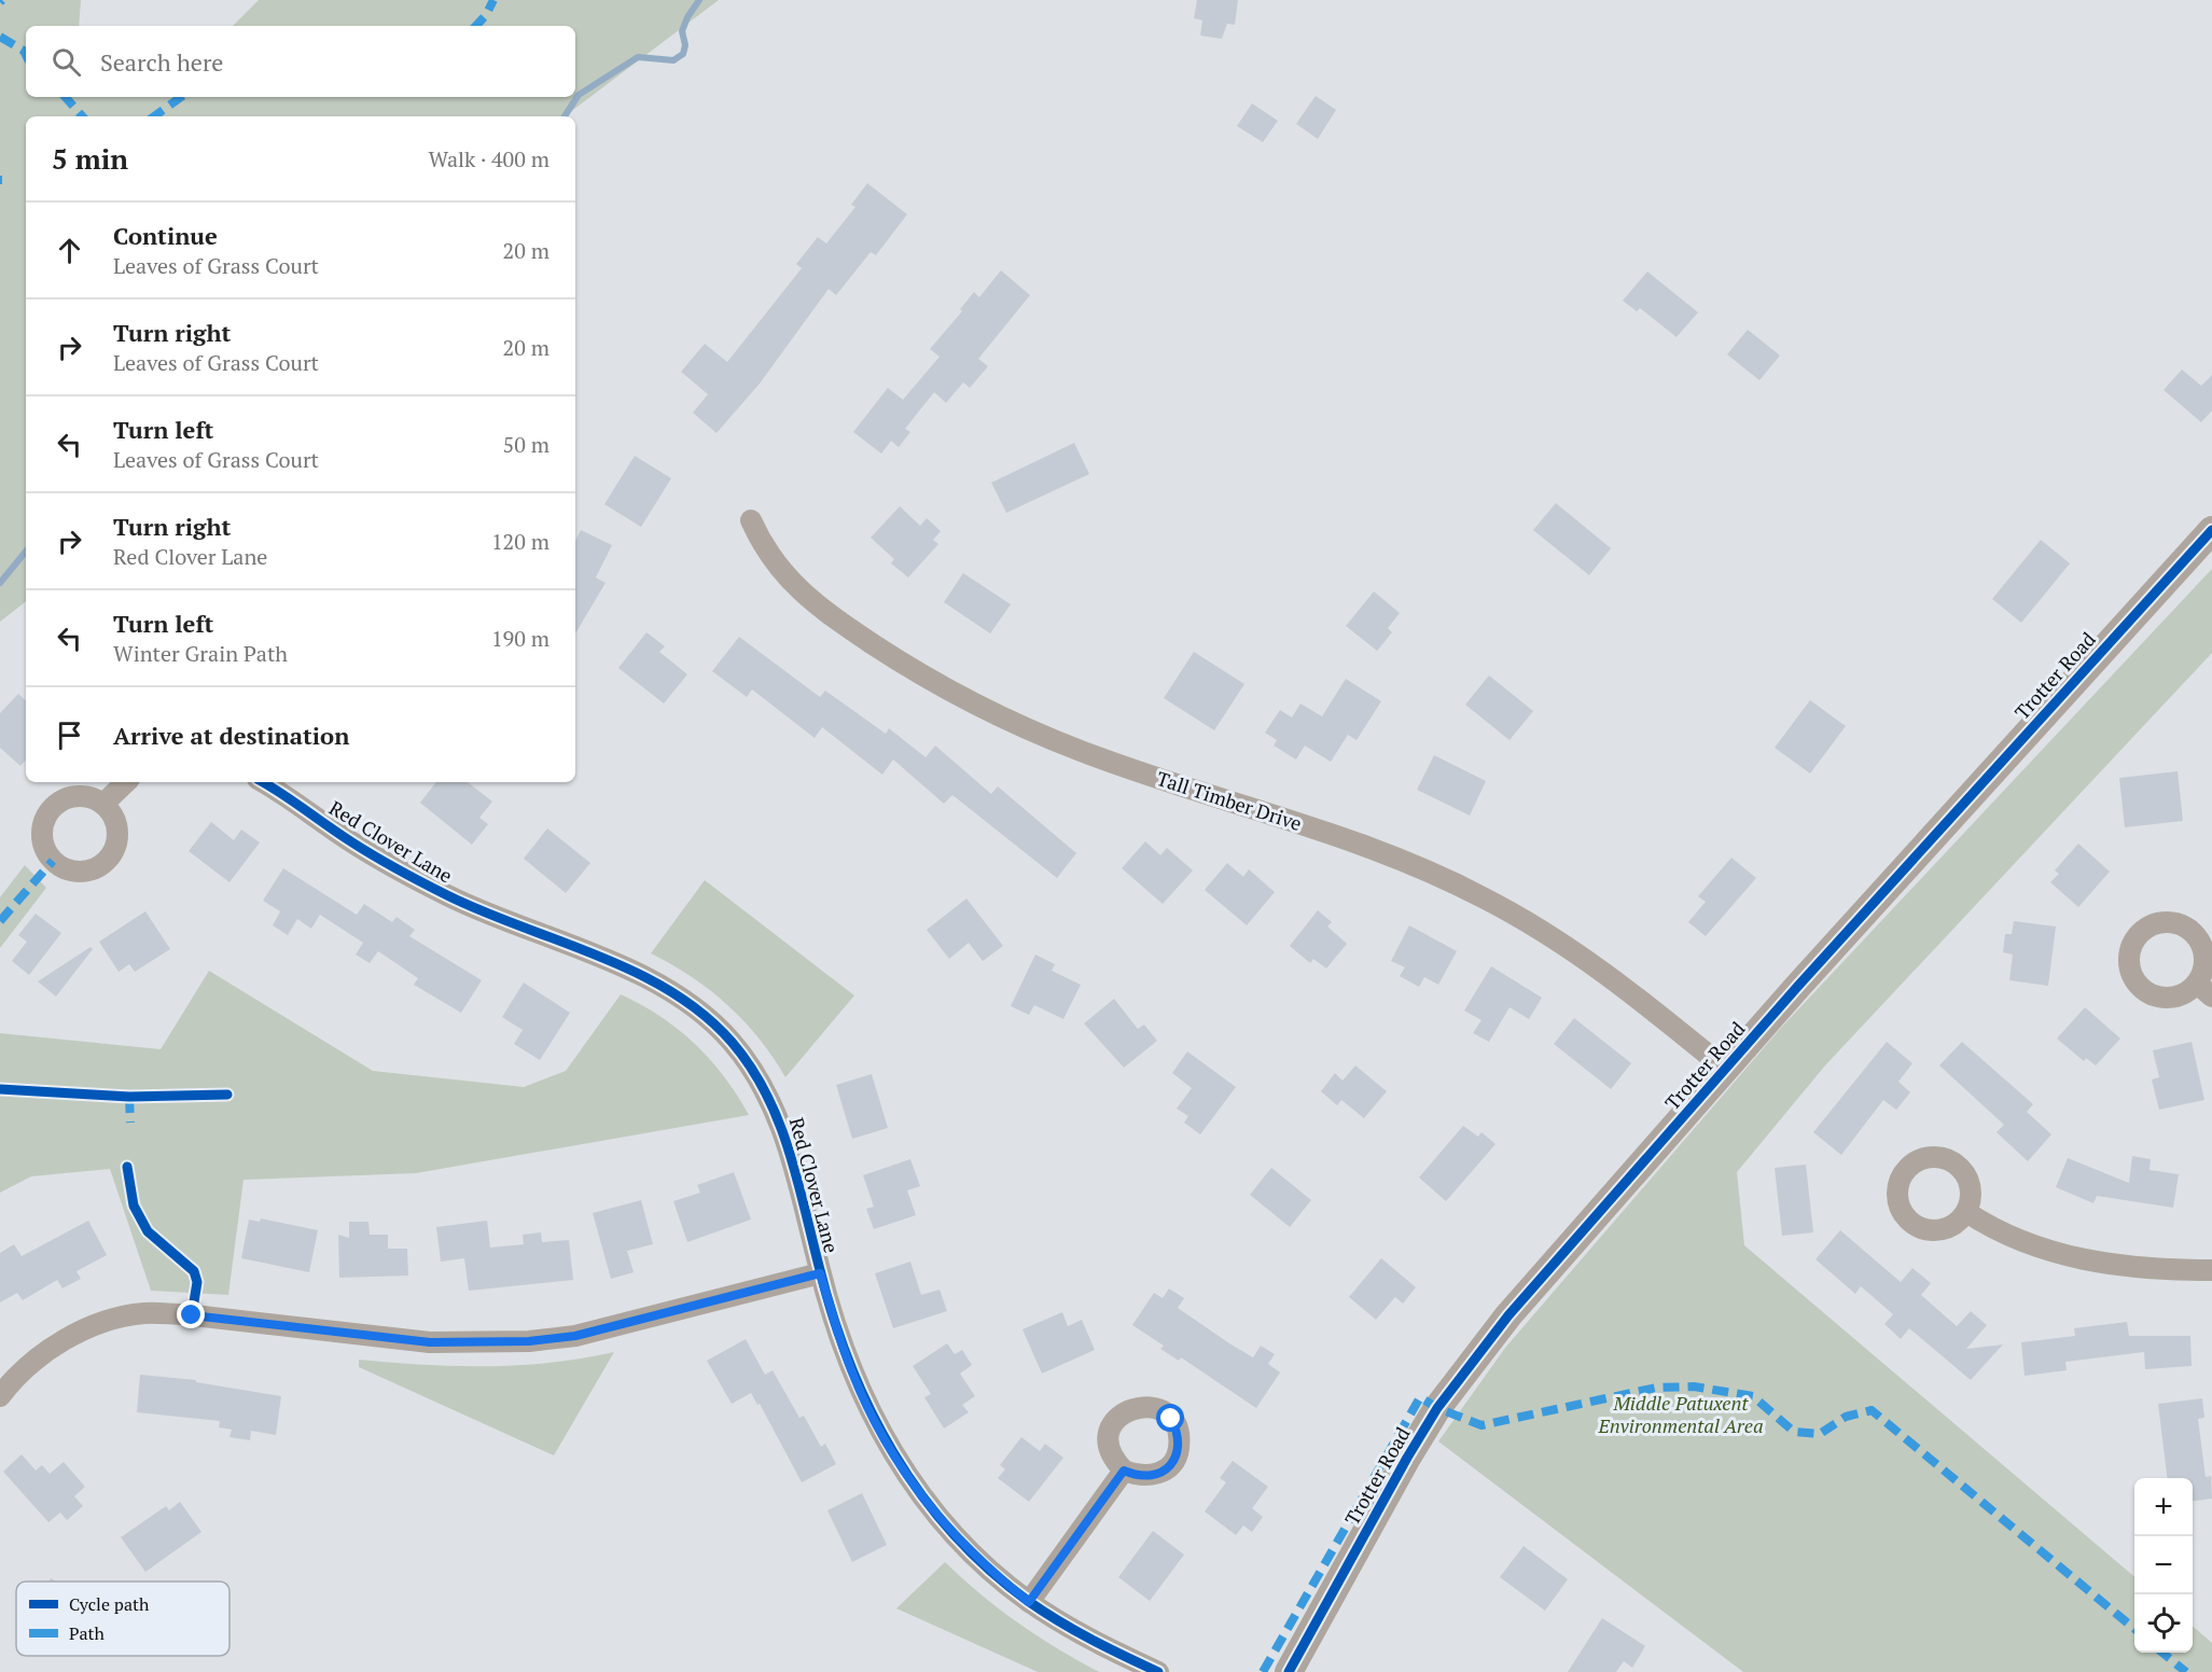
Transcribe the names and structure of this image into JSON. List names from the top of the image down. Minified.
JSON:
{"streets":{"street":["Trotter Road","Tall Timber Drive","Red Clover Lane"]},"crossings":[["Trotter Road","Tall Timber Drive"]],"parks":["Middle Patuxent Environmental Area"],"legend":["Cycle path","Path"],"page":{"search":"Search here","heading":["5 min","Walk · 400 m"],"list":[["Continue","Leaves of Grass Court","20 m"],["Turn right","Leaves of Grass Court","20 m"],["Turn left","Leaves of Grass Court","50 m"],["Turn right","Red Clover Lane","120 m"],["Turn left","Winter Grain Path","190 m"],"Arrive at destination"],"map_buttons":["+","−"]}}
